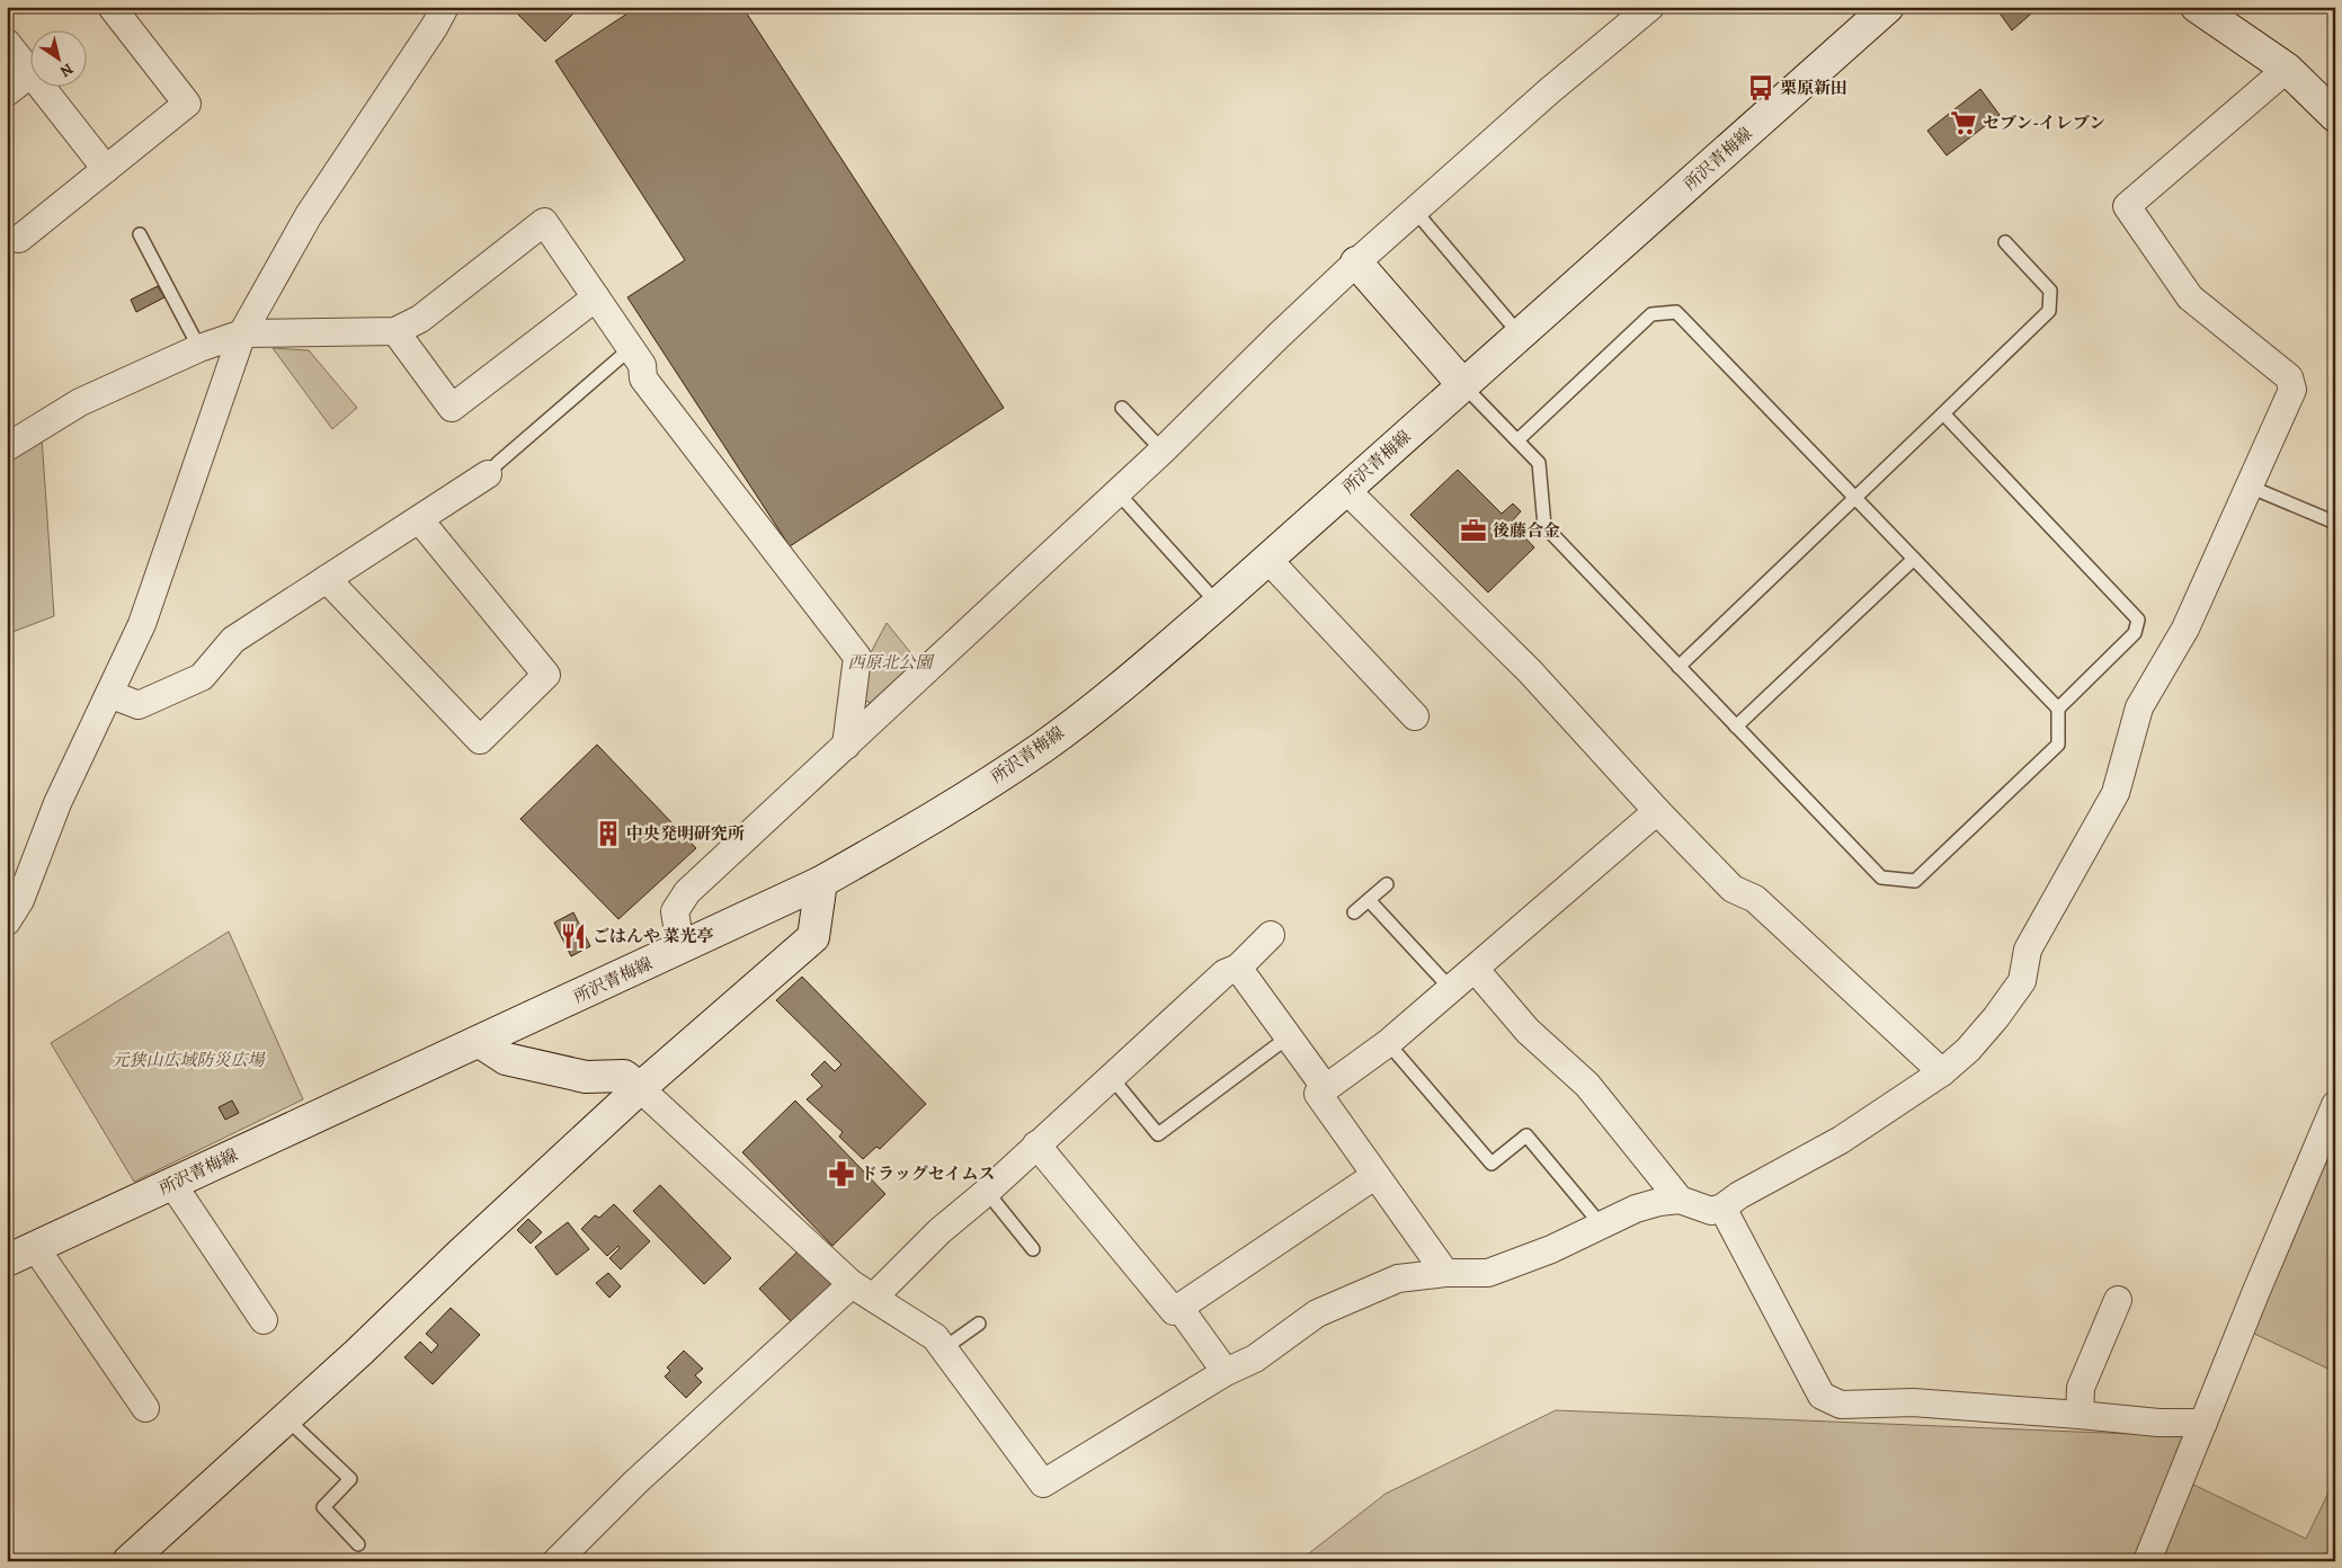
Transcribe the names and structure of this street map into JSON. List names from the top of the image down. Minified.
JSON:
{"streets":{"main road":["所沢青梅線"]},"parks":["西原北公園","元狭山広域防災広場"],"places":{"bus stop":["栗原新田"],"supermarket":["セブン-イレブン"],"office":["後藤合金"],"building":["中央発明研究所"],"restaurant":["ごはんや 菜光亭"],"pharmacy":["ドラッグセイムス"]},"north":"bottom right"}
